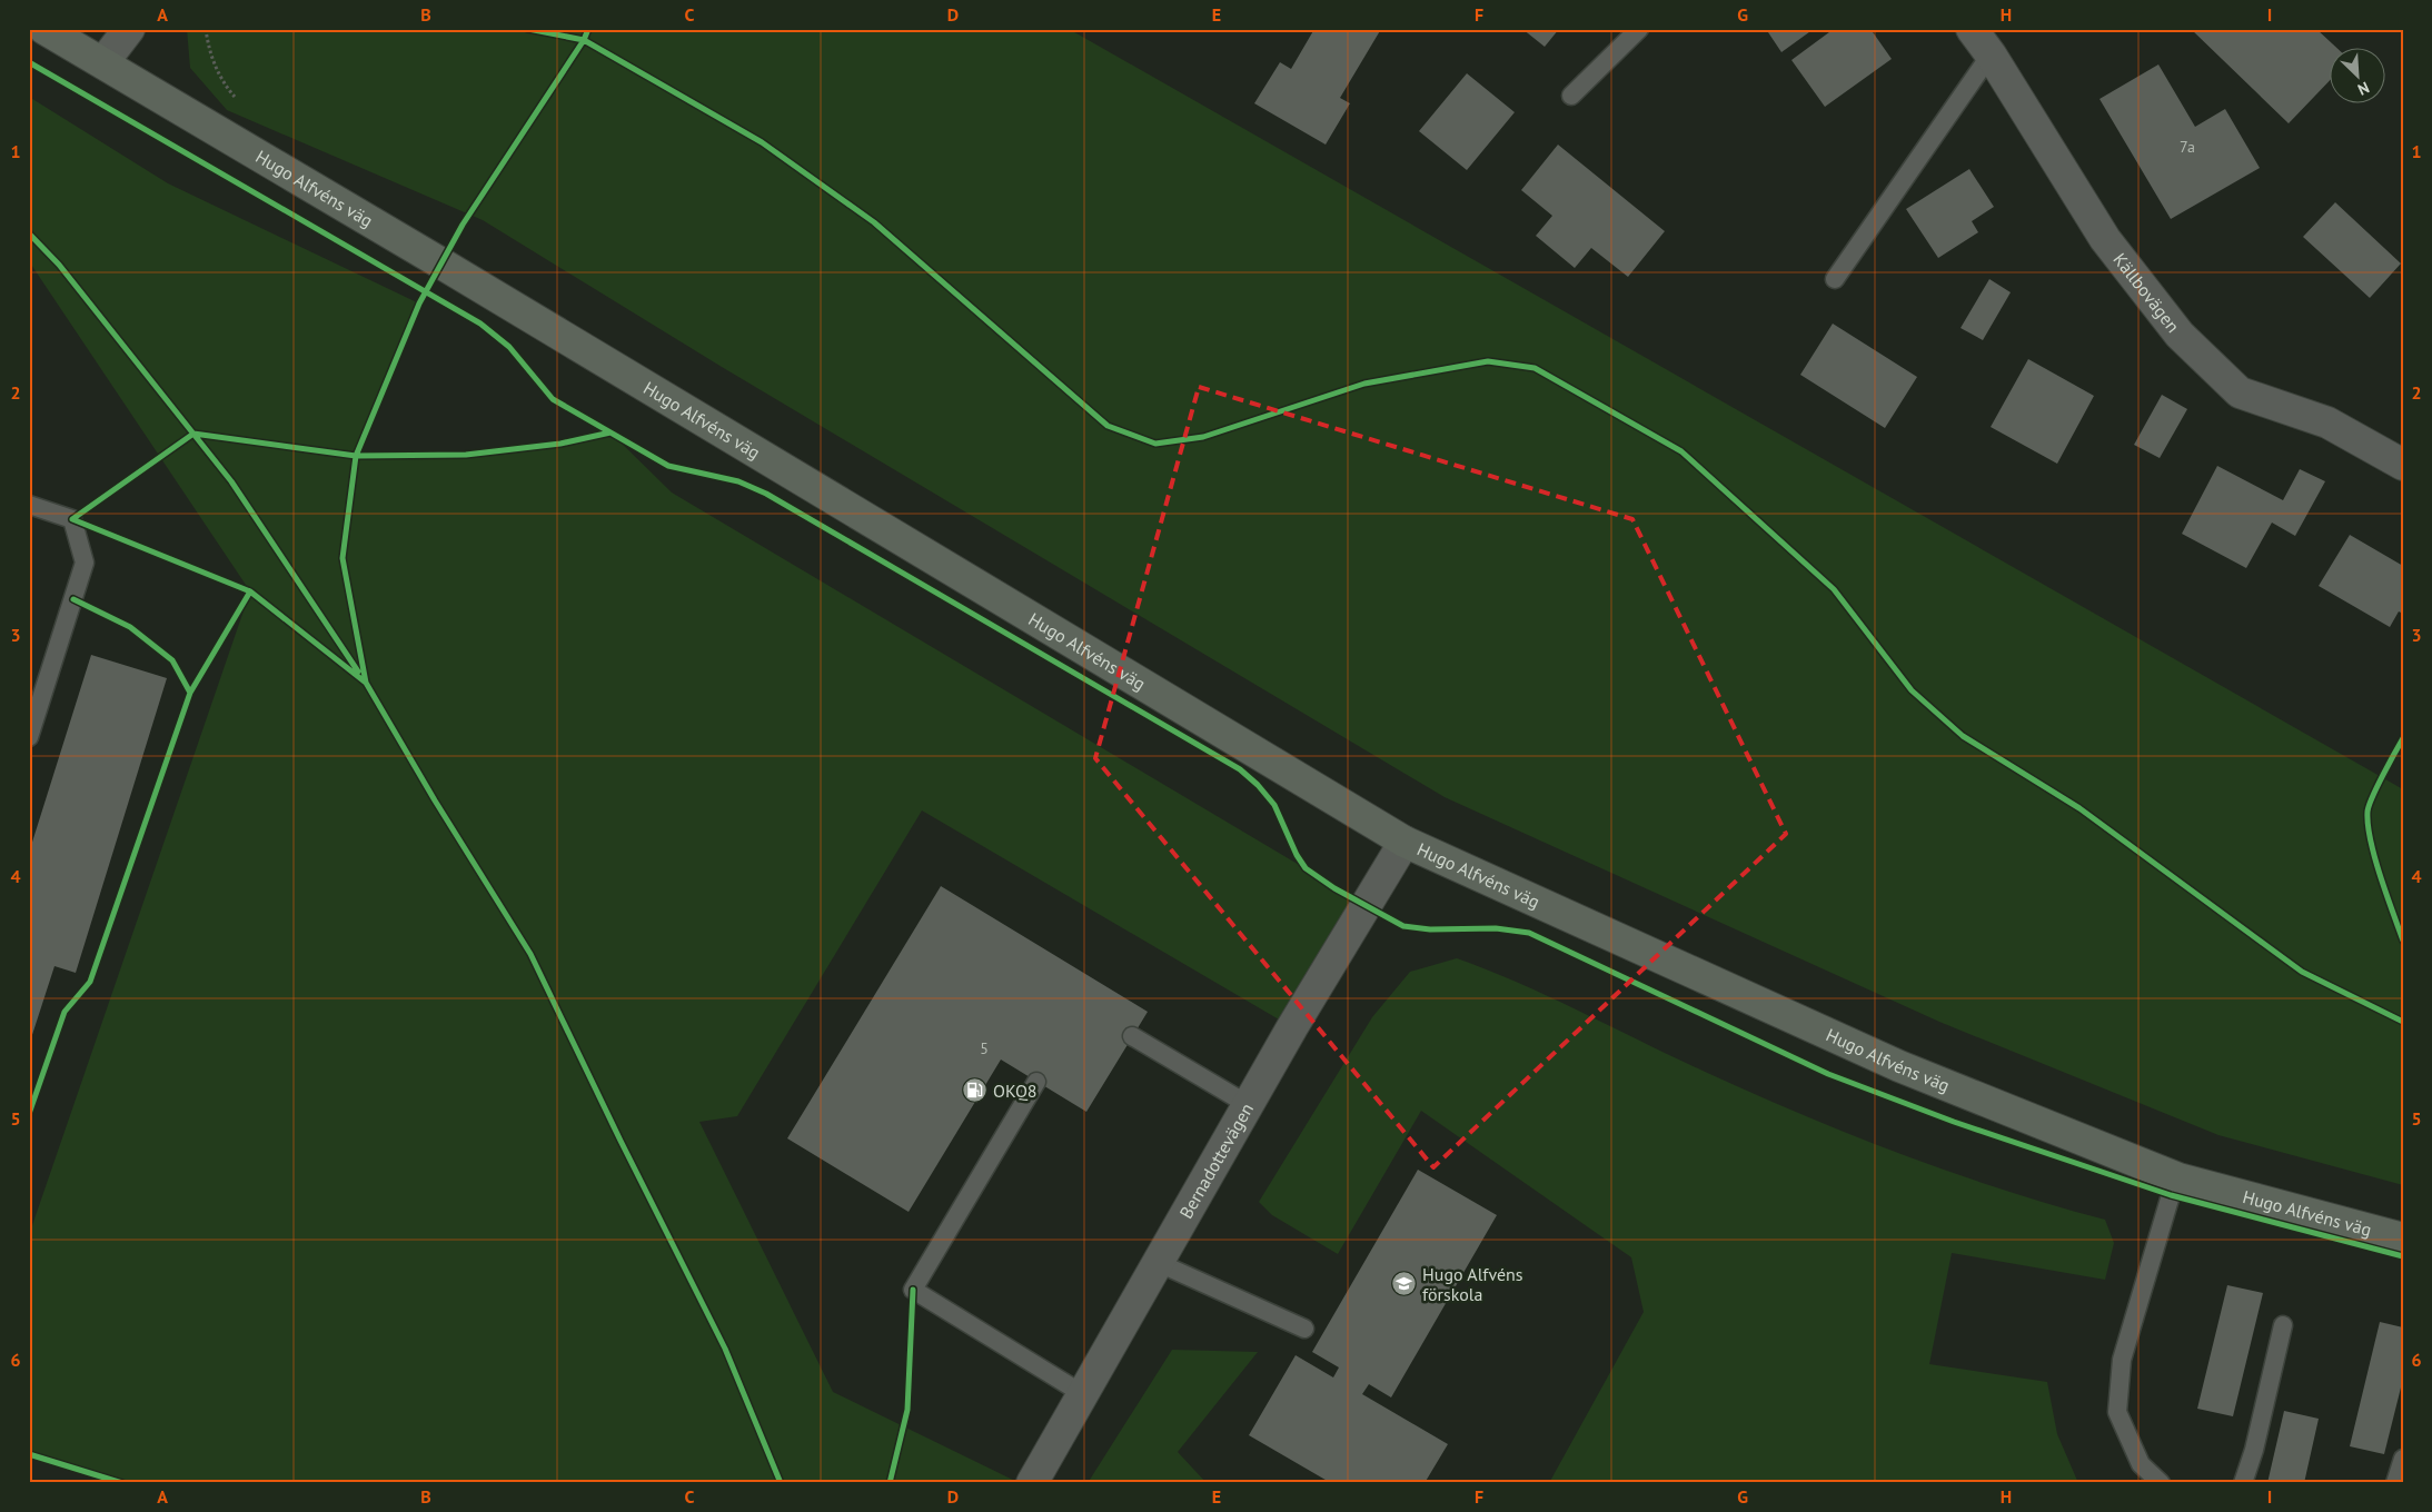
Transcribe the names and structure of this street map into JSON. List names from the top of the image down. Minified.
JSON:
{"streets":{"street":["Hugo Alfvéns väg","Källbovägen","Bernadottevägen"]},"crossings":[["Hugo Alfvéns väg","Bernadottevägen"]],"places":{"fuel station":["OKQ8"],"school or university":["Hugo Alfvéns förskola"]},"house_numbers":["7a","5"],"north":"bottom right","grid":{"columns":["A","B","C","D","E","F","G","H","I"],"rows":["1","2","3","4","5","6"]}}
